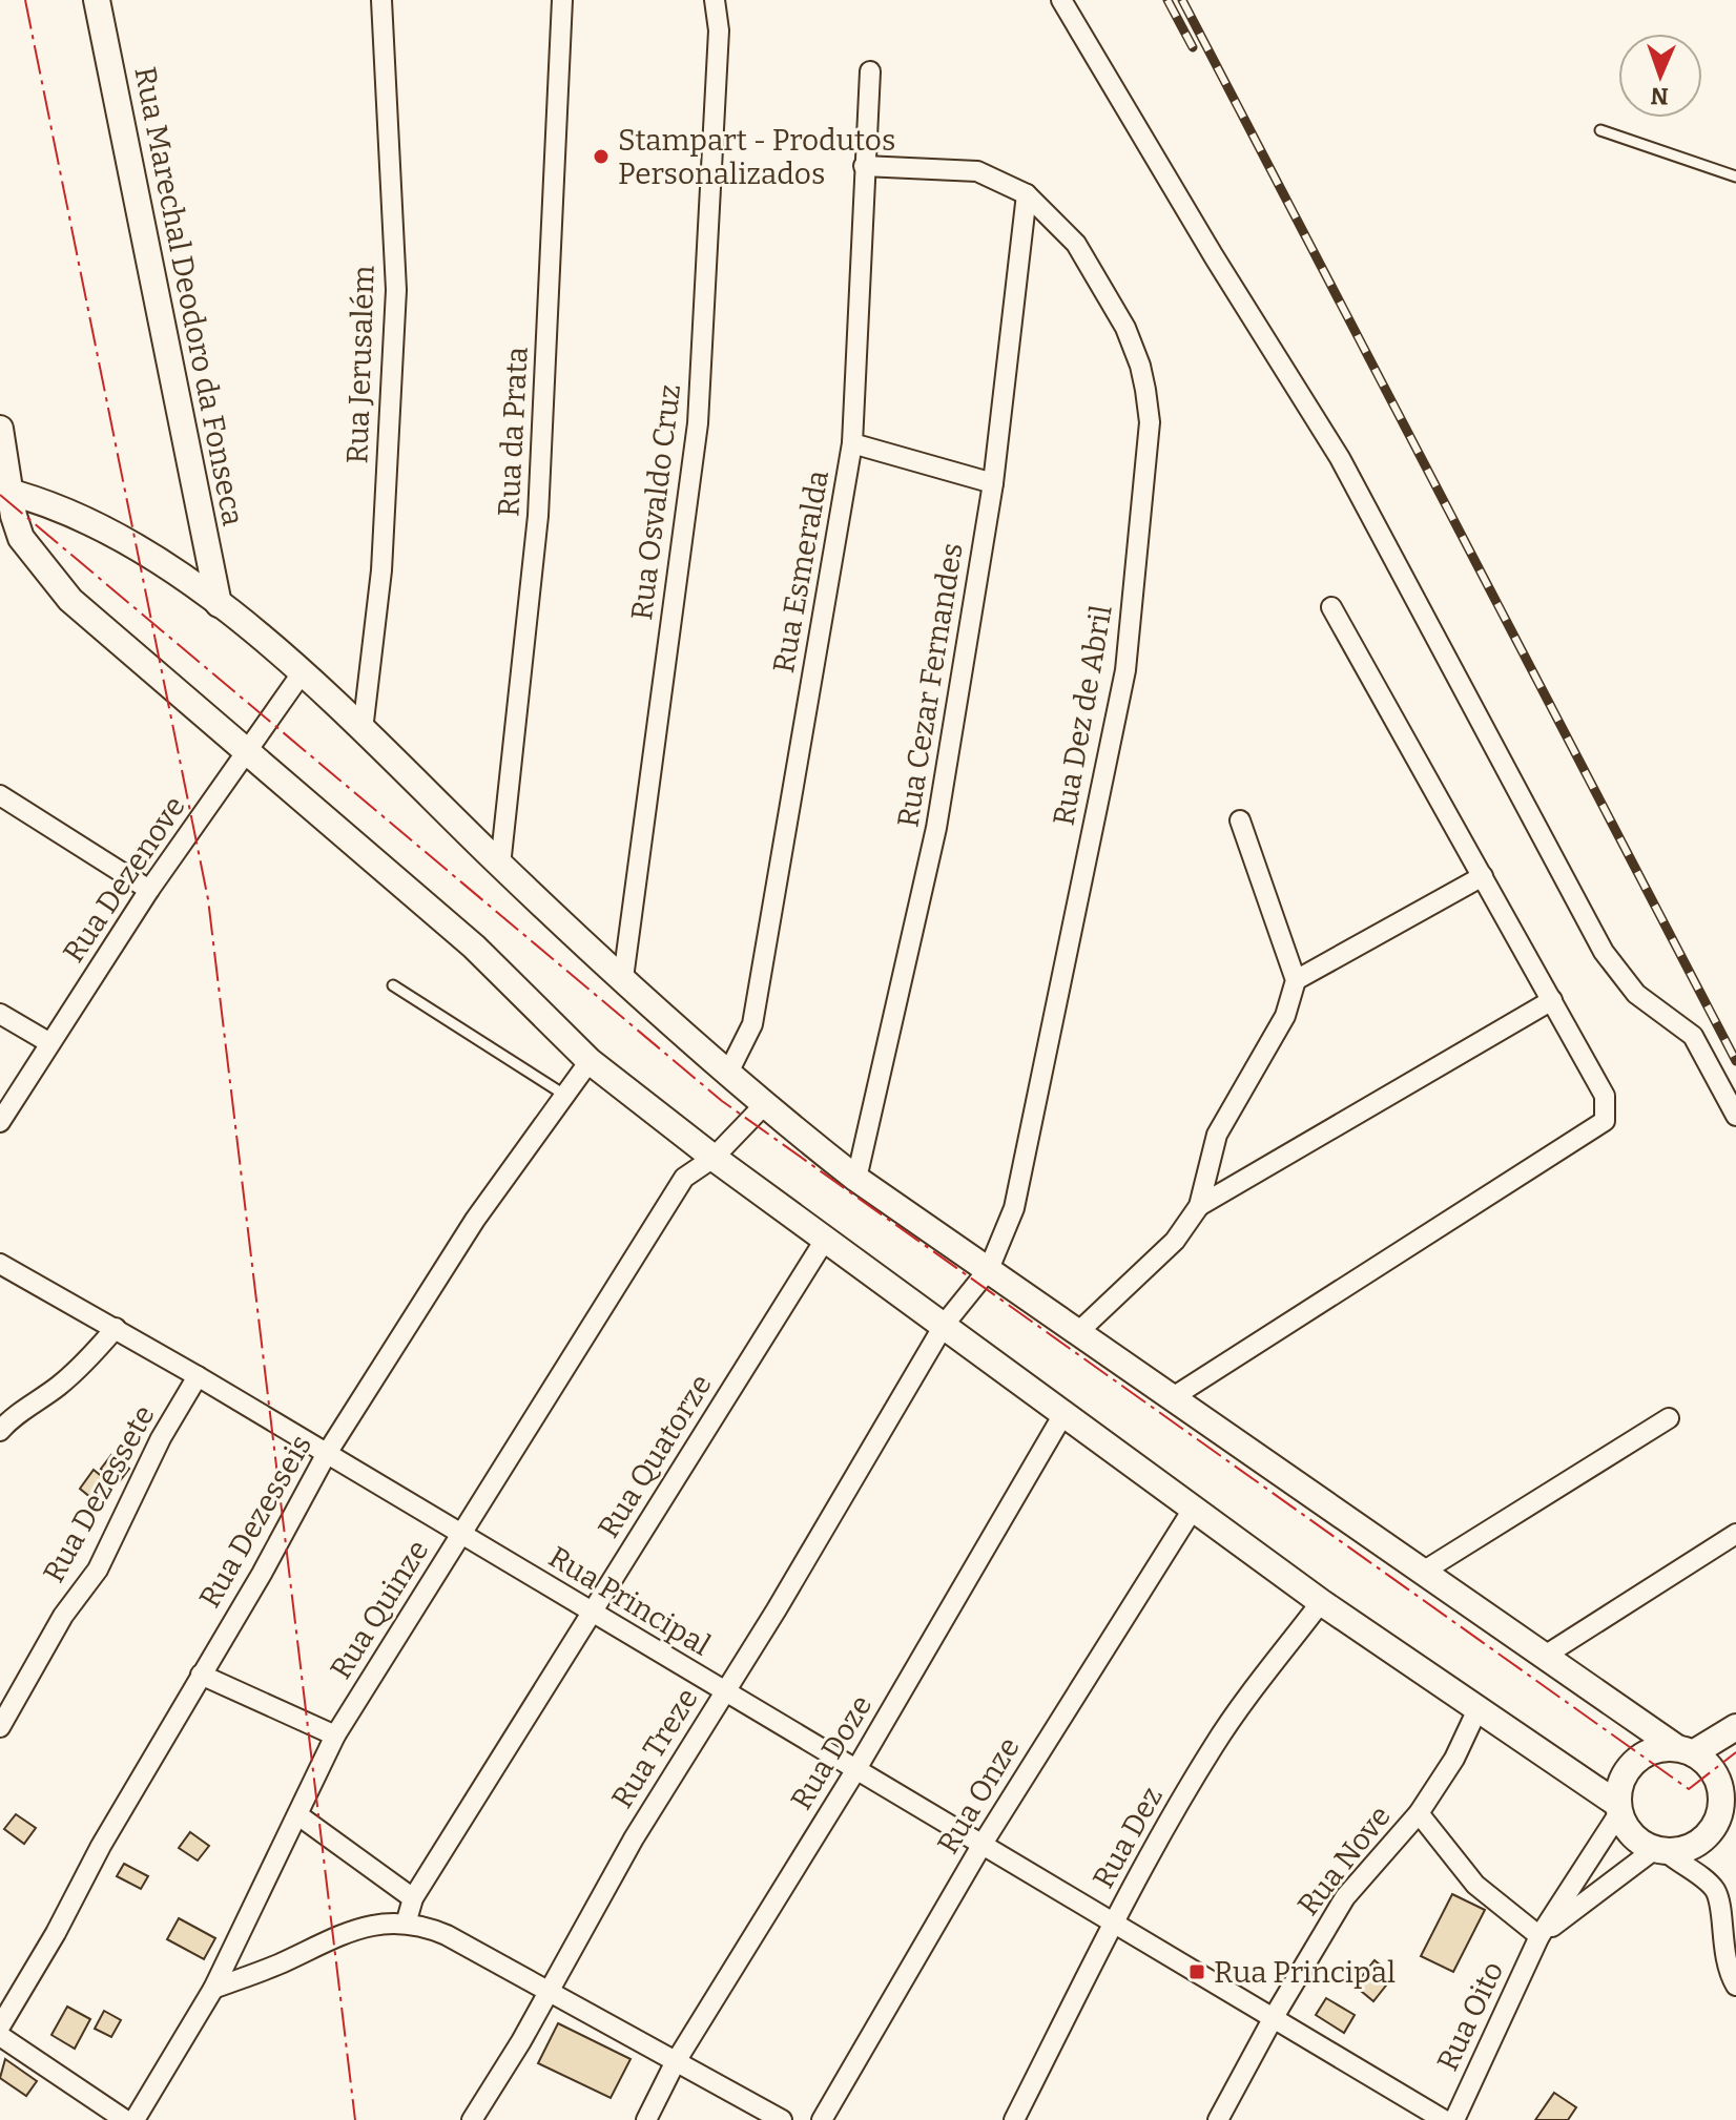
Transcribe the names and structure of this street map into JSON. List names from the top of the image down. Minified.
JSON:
{"streets":{"street":["Rua Marechal Deodoro da Fonseca","Rua Jerusalém","Rua da Prata","Rua Osvaldo Cruz","Rua Esmeralda","Rua Cezar Fernandes","Rua Dez de Abril","Rua Dezenove","Rua Quatorze","Rua Dezessete","Rua Dezesseis","Rua Principal","Rua Quinze","Rua Treze","Rua Doze","Rua Onze","Rua Dez","Rua Nove","Rua Oito"]},"crossings":[["Rua Esmeralda","Rua Dez de Abril"],["Rua Cezar Fernandes","Rua Dez de Abril"],["Rua Dez de Abril","Rua Treze"],["Rua Quatorze","Rua Principal"],["Rua Dezessete","Rua Principal"],["Rua Dezesseis","Rua Principal"],["Rua Principal","Rua Quinze"],["Rua Principal","Rua Treze"],["Rua Principal","Rua Doze"],["Rua Principal","Rua Onze"],["Rua Principal","Rua Dez"],["Rua Principal","Rua Nove"]],"places":{"other":["Stampart - Produtos Personalizados"],"transit":["Rua Principal"]},"north":"bottom"}
